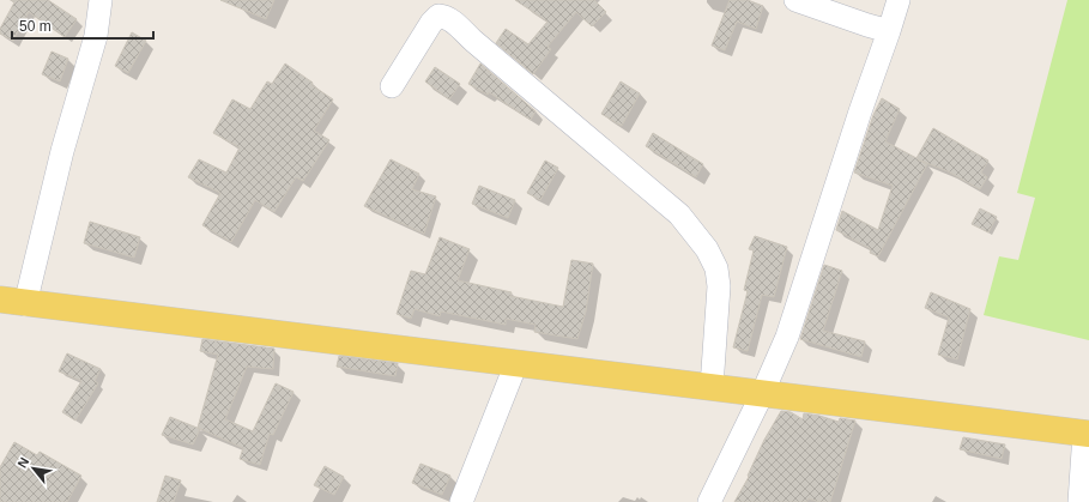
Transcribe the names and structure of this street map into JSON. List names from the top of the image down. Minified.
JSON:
{"scale_bar":"50 m","north":"top left"}
